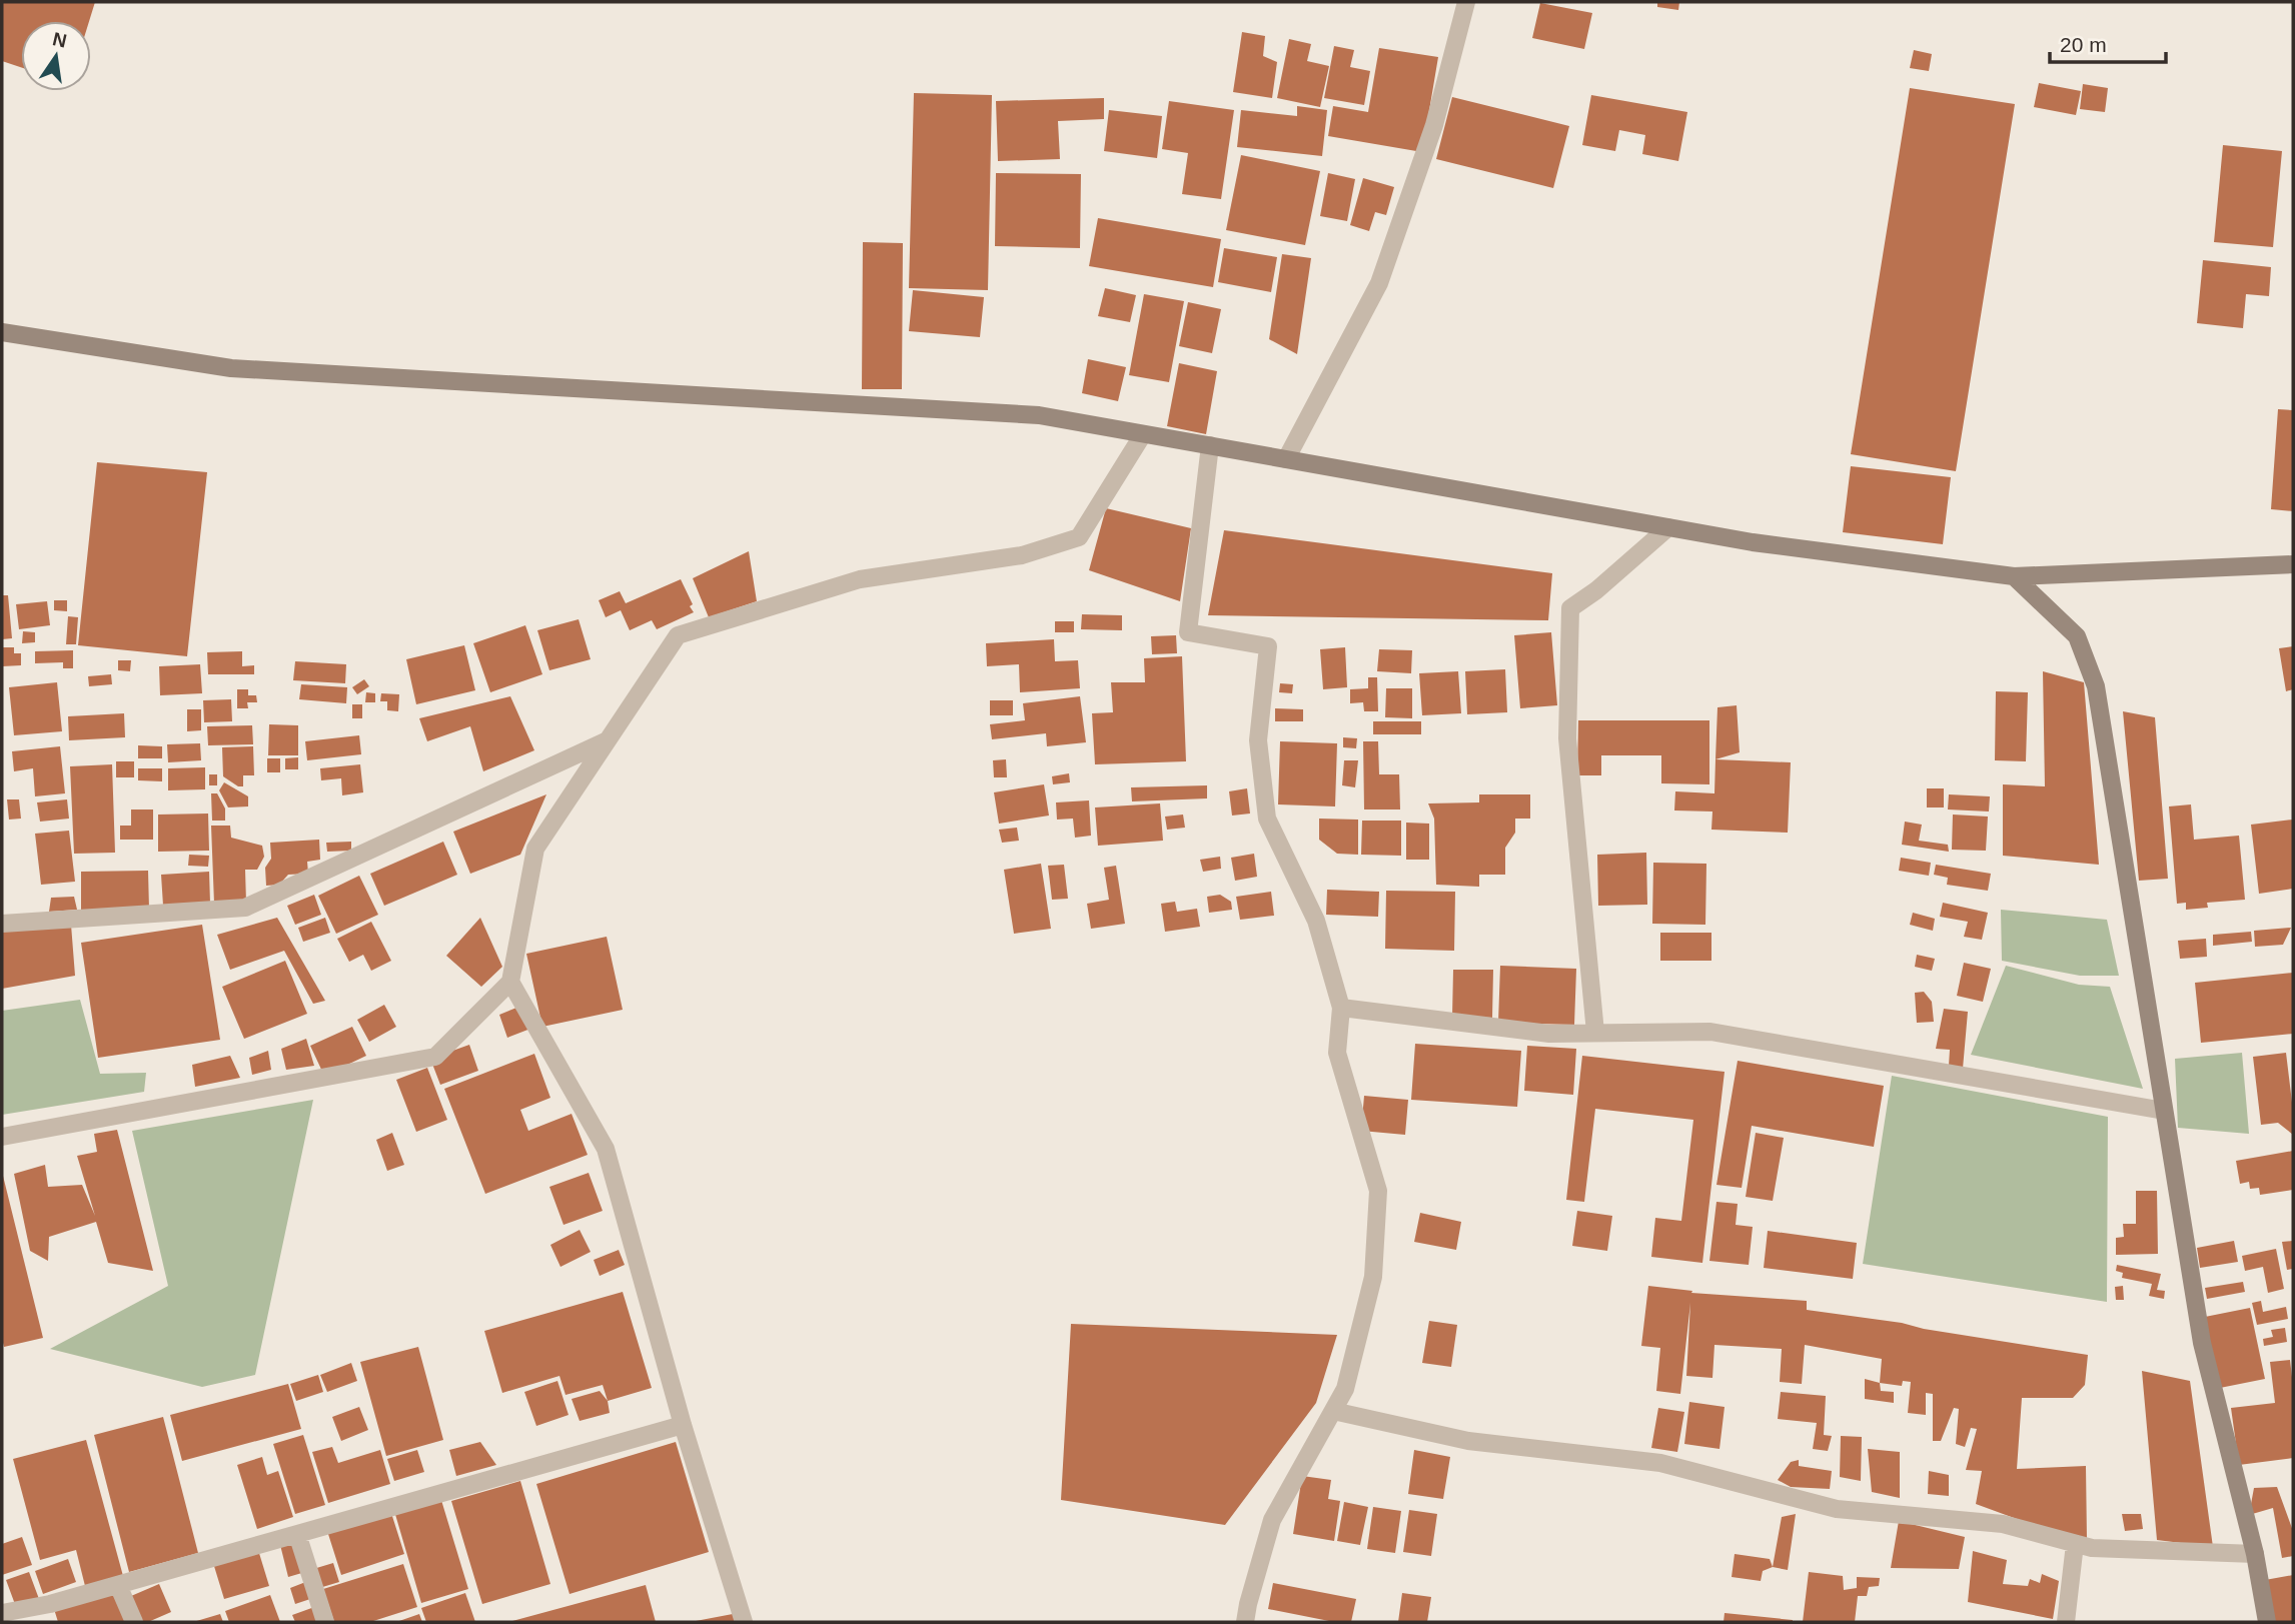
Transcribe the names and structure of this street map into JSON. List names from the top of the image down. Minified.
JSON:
{"scale_bar":"20 m","north":"top"}
